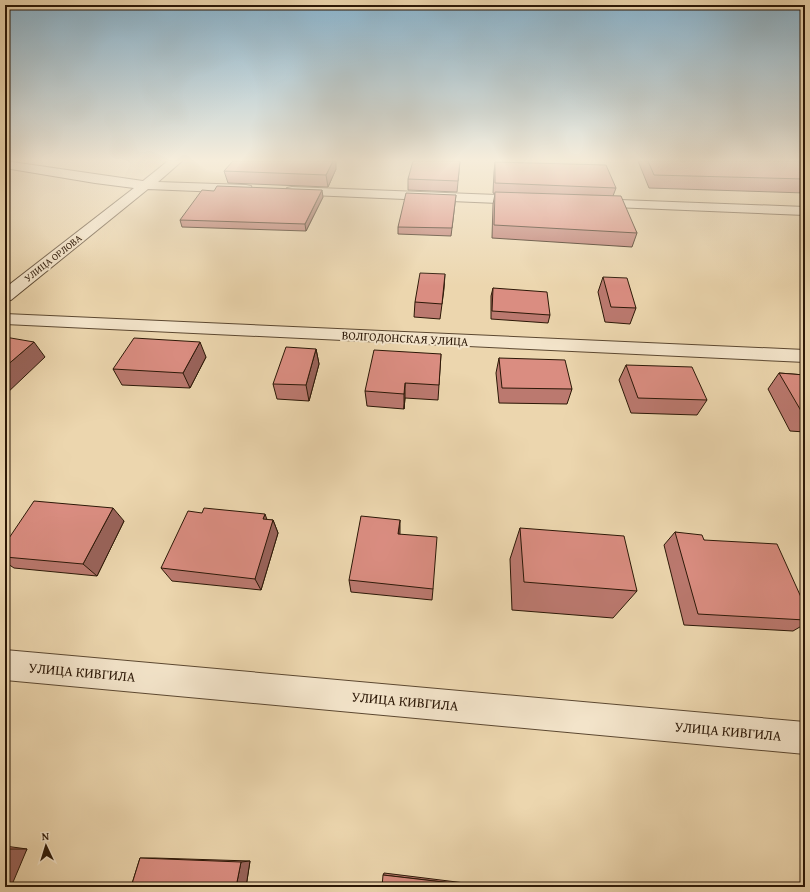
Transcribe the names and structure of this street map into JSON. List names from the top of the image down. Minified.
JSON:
{"streets":{"street":["УЛИЦА ОРЛОВА","ВОЛГОДОНСКАЯ УЛИЦА","УЛИЦА КИВГИЛА"]},"north":"top"}
